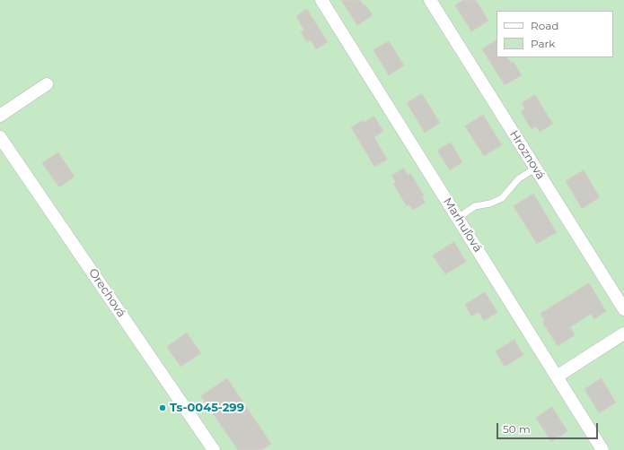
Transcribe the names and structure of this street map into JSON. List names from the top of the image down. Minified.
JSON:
{"streets":{"street":["Hroznová","Marhuľová","Orechová"]},"places":["Ts-0045-299"],"legend":["Road","Park"],"scale_bar":"50 m"}
